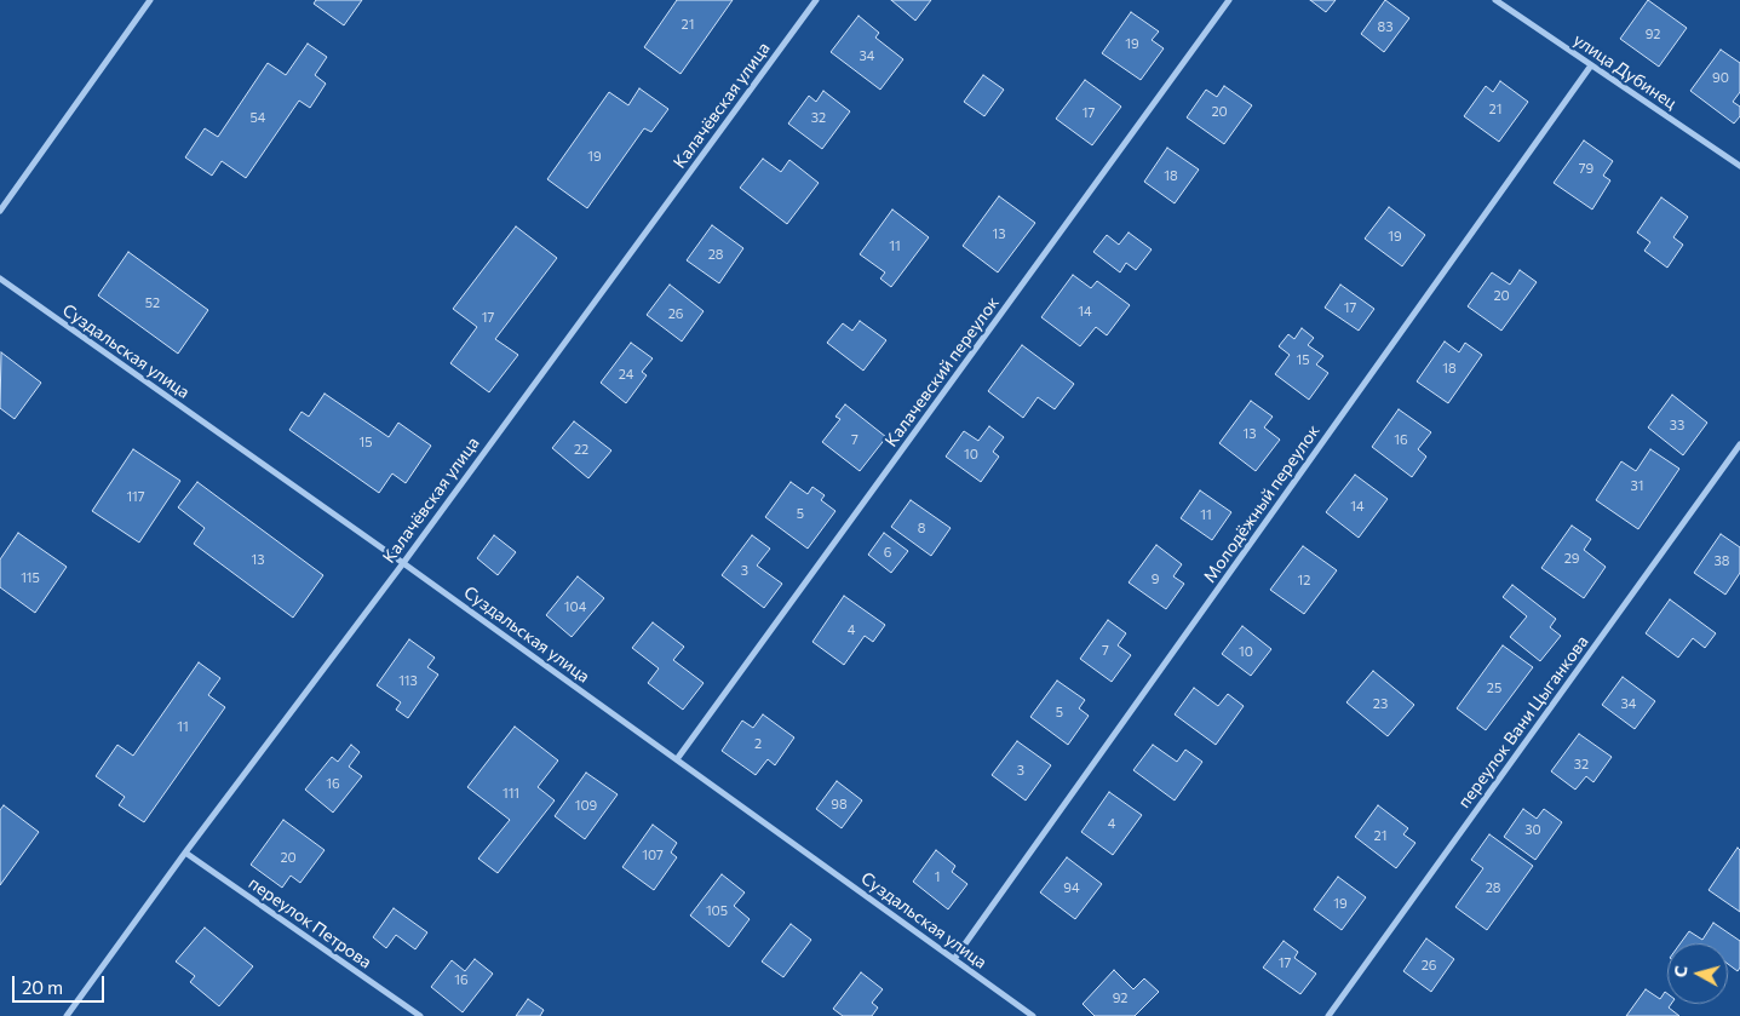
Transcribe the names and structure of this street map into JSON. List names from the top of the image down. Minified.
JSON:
{"streets":{"street":["улица Дубинец","Калачёвская улица","Суздальская улица","Калачевский переулок","Молодёжный переулок","переулок Вани Цыганкова","переулок Петрова"]},"crossings":[["улица Дубинец","Молодёжный переулок"],["Калачёвская улица","Суздальская улица"],["Калачёвская улица","переулок Петрова"],["Суздальская улица","Калачевский переулок"],["Суздальская улица","Молодёжный переулок"]],"house_numbers":["21","83","92","19","34","90","21","20","17","54","32","19","79","18","13","19","11","28","20","52","17","14","26","17","15","18","24","33","13","7","16","15","22","10","31","117","14","5","11","8","6","29","13","38","3","115","9","12","104","4","7","10","113","25","23","34","5","11","2","32","3","16","111","98","109","4","30","21","107","20","1","94","28","19","105","17","26","16","92"],"scale_bar":"20 m","north":"left"}
